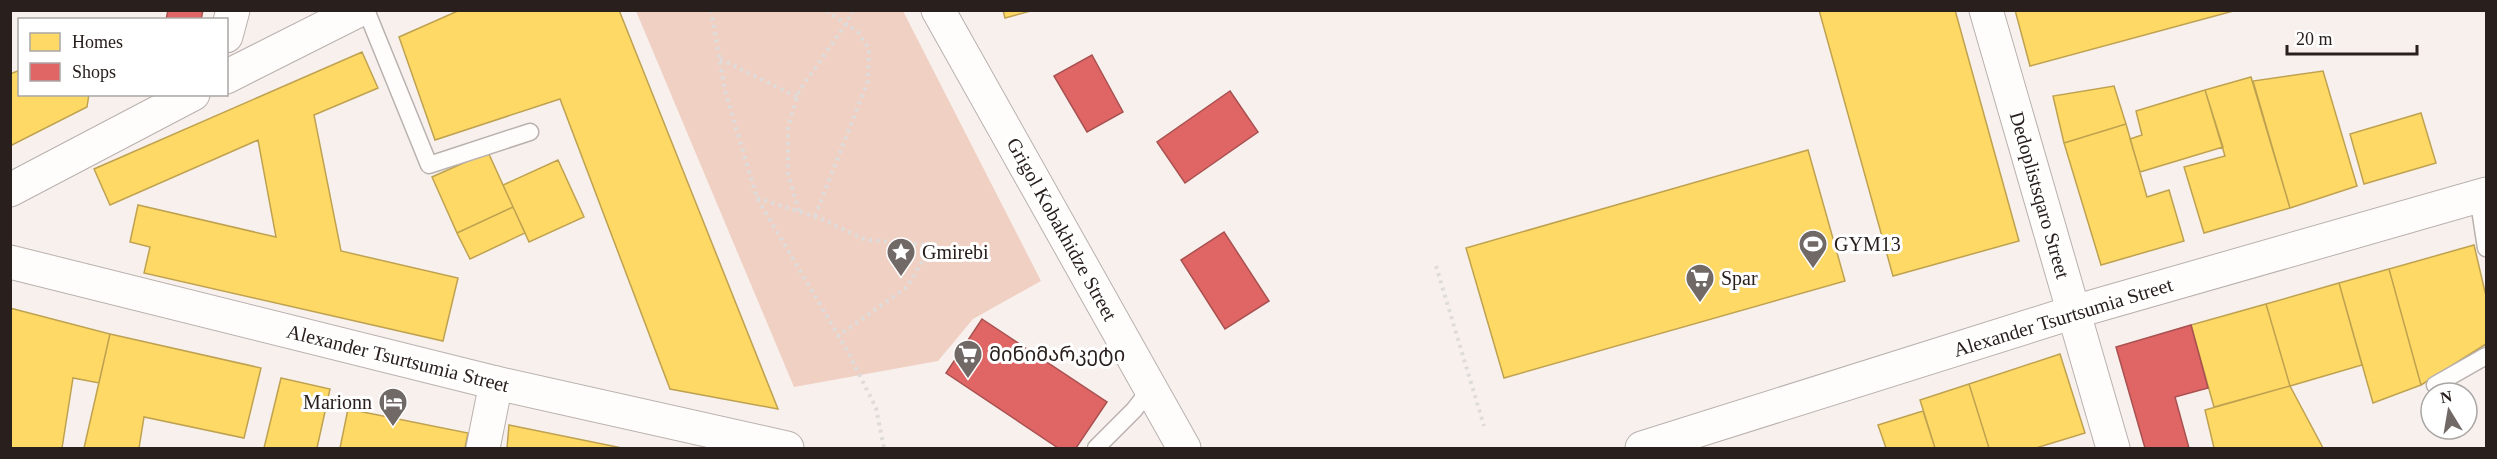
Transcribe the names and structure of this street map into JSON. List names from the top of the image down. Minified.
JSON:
{"streets":{"street":["Dedoplistsqaro Street","Grigol Kobakhidze Street","Alexander Tsurtsumia Street"]},"crossings":[["Dedoplistsqaro Street","Alexander Tsurtsumia Street"]],"places":{"sports":["GYM13"],"place":["Gmirebi"],"supermarket":["Spar","მინიმარკეტი"],"hotel":["Marionn"]},"legend":["Homes","Shops"],"scale_bar":"20 m","north":"top"}
